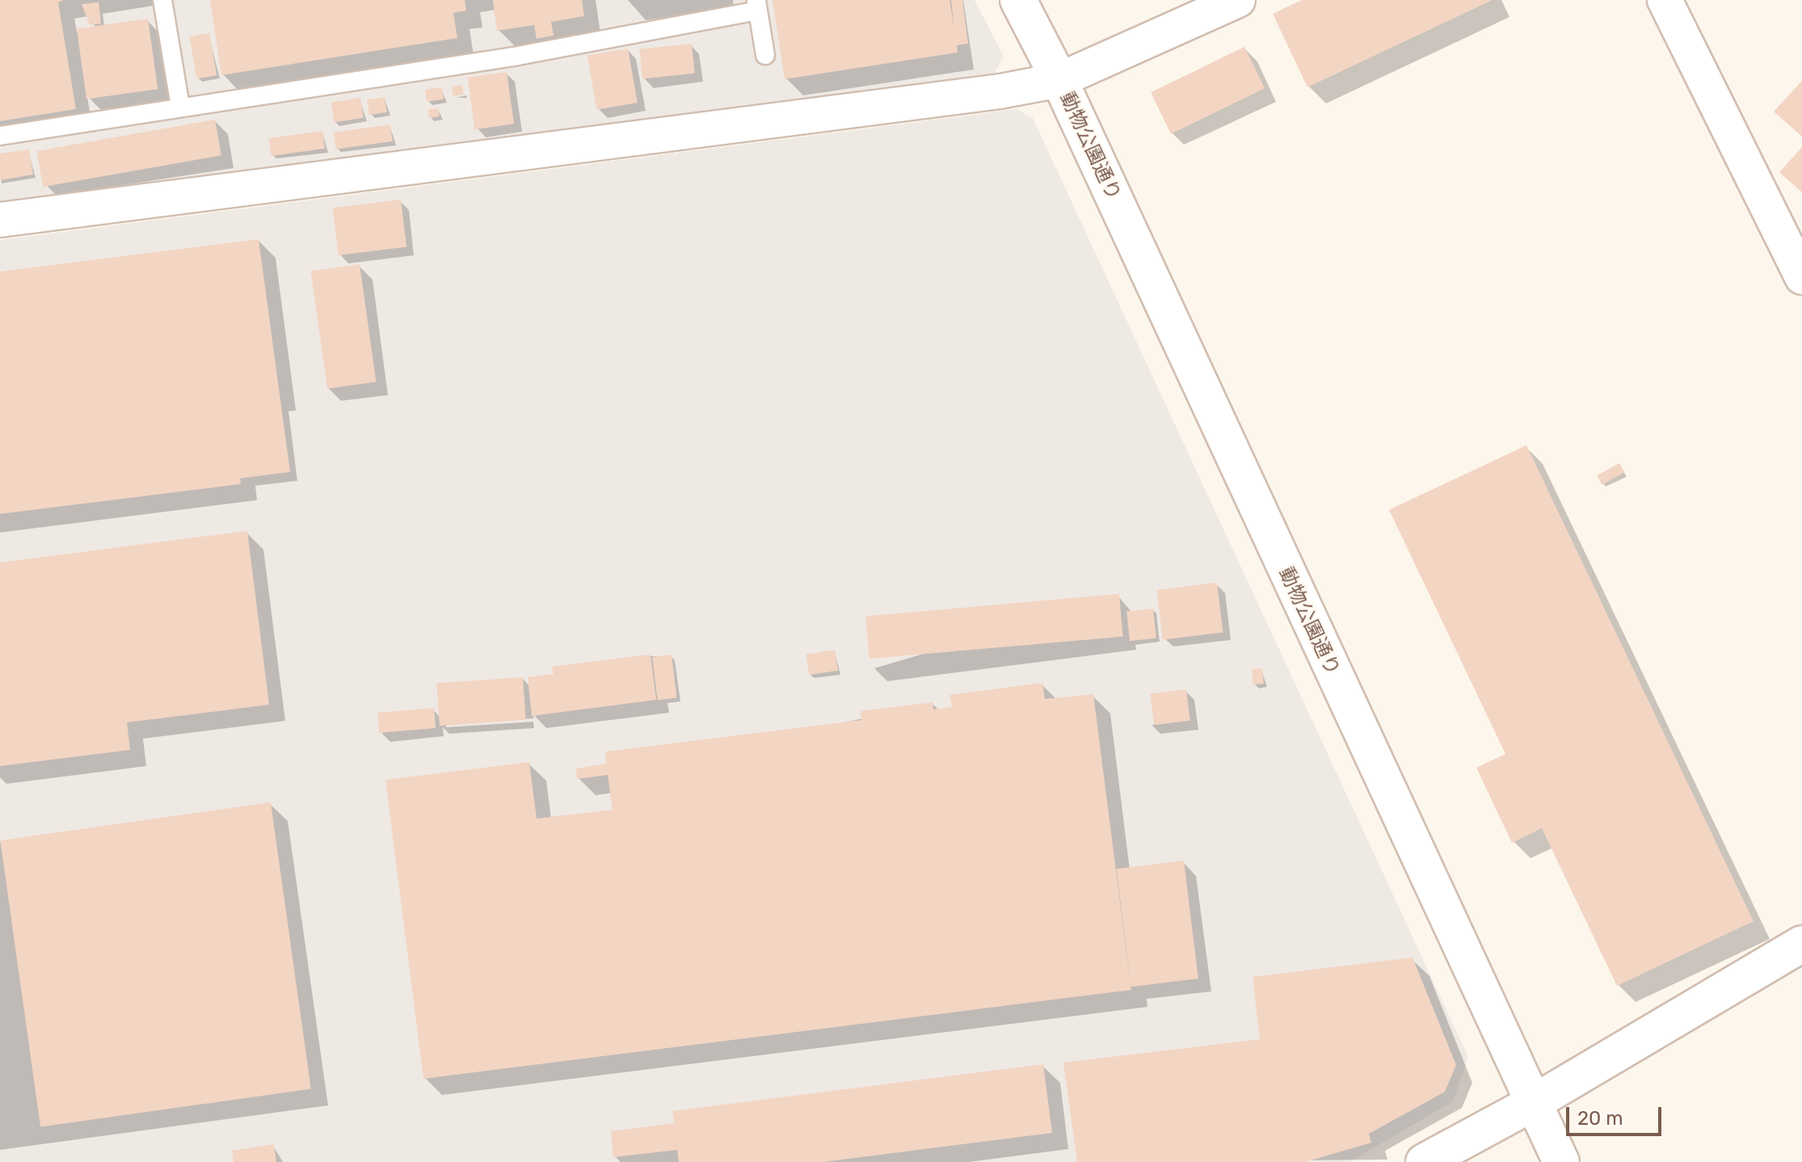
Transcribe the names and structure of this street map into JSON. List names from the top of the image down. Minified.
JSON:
{"streets":{"street":["動物公園通り"]},"scale_bar":"20 m"}
